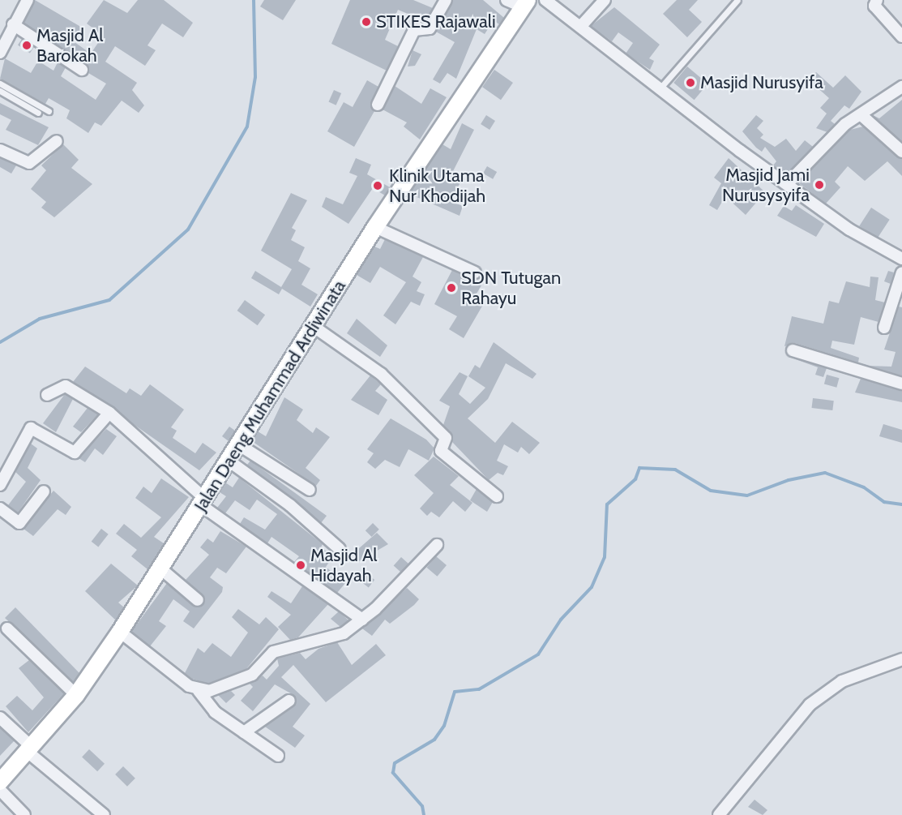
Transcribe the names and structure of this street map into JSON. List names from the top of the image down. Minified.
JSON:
{"streets":{"main road":["Jalan Daeng Muhammad Ardiwinata"]},"places":["STIKES Rajawali","Masjid Al Barokah","Masjid Nurusyifa","Masjid Jami Nurusysyifa","Klinik Utama Nur Khodijah","SDN Tutugan Rahayu","Masjid Al Hidayah"]}
